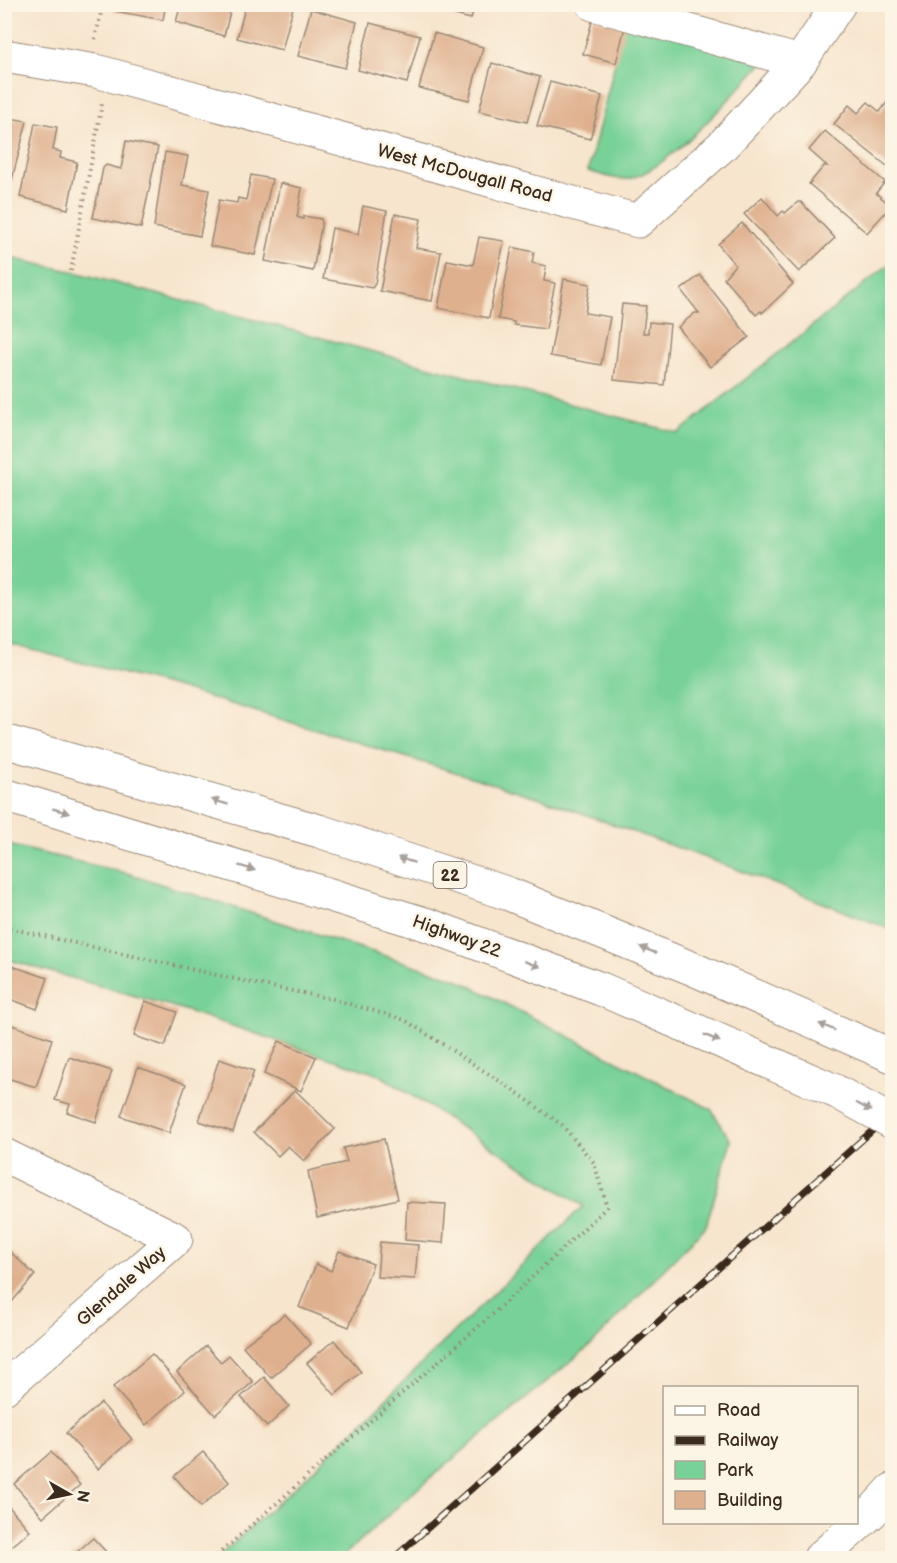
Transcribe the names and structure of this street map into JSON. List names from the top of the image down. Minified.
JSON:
{"streets":{"main road":["West McDougall Road","22","Highway 22","Glendale Way"]},"legend":["Road","Railway","Park","Building"],"north":"right"}
